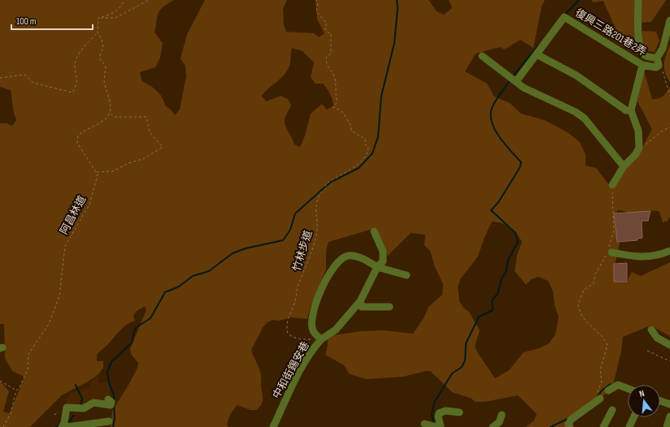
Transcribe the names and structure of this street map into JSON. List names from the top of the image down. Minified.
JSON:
{"streets":{"street":["復興三路201巷2弄","中和街錫安巷"],"path":["阿昌林道","竹林步道"]},"crossings":[["竹林步道","中和街錫安巷"]],"scale_bar":"100 m","north":"top"}
